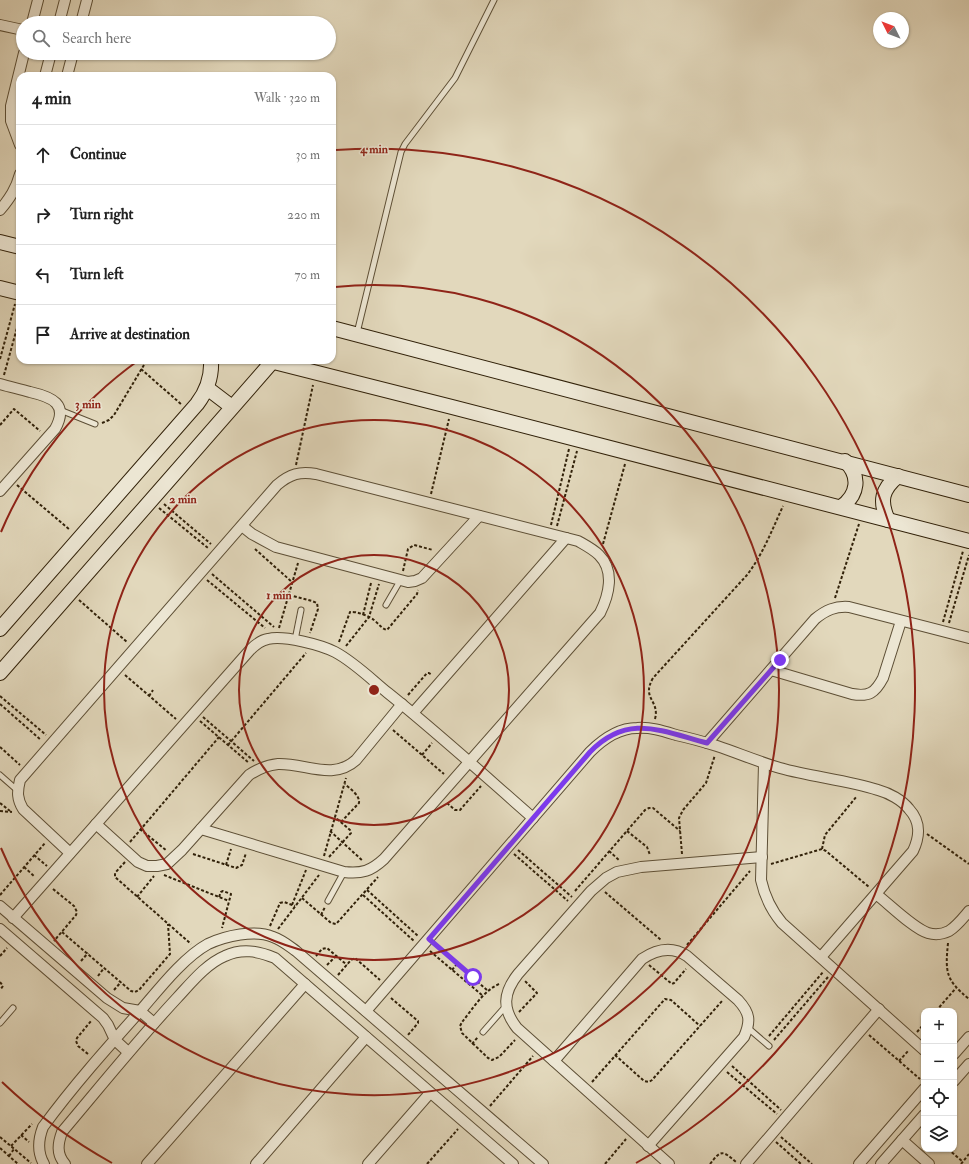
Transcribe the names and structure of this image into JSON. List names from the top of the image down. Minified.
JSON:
{"north":"top left","page":{"search":"Search here","heading":["4 min","Walk · 320 m"],"list":[["Continue","30 m"],["Turn right","220 m"],["Turn left","70 m"],"Arrive at destination"],"map_buttons":["+","−"]},"rings":["4 min","3 min","2 min","1 min"]}
